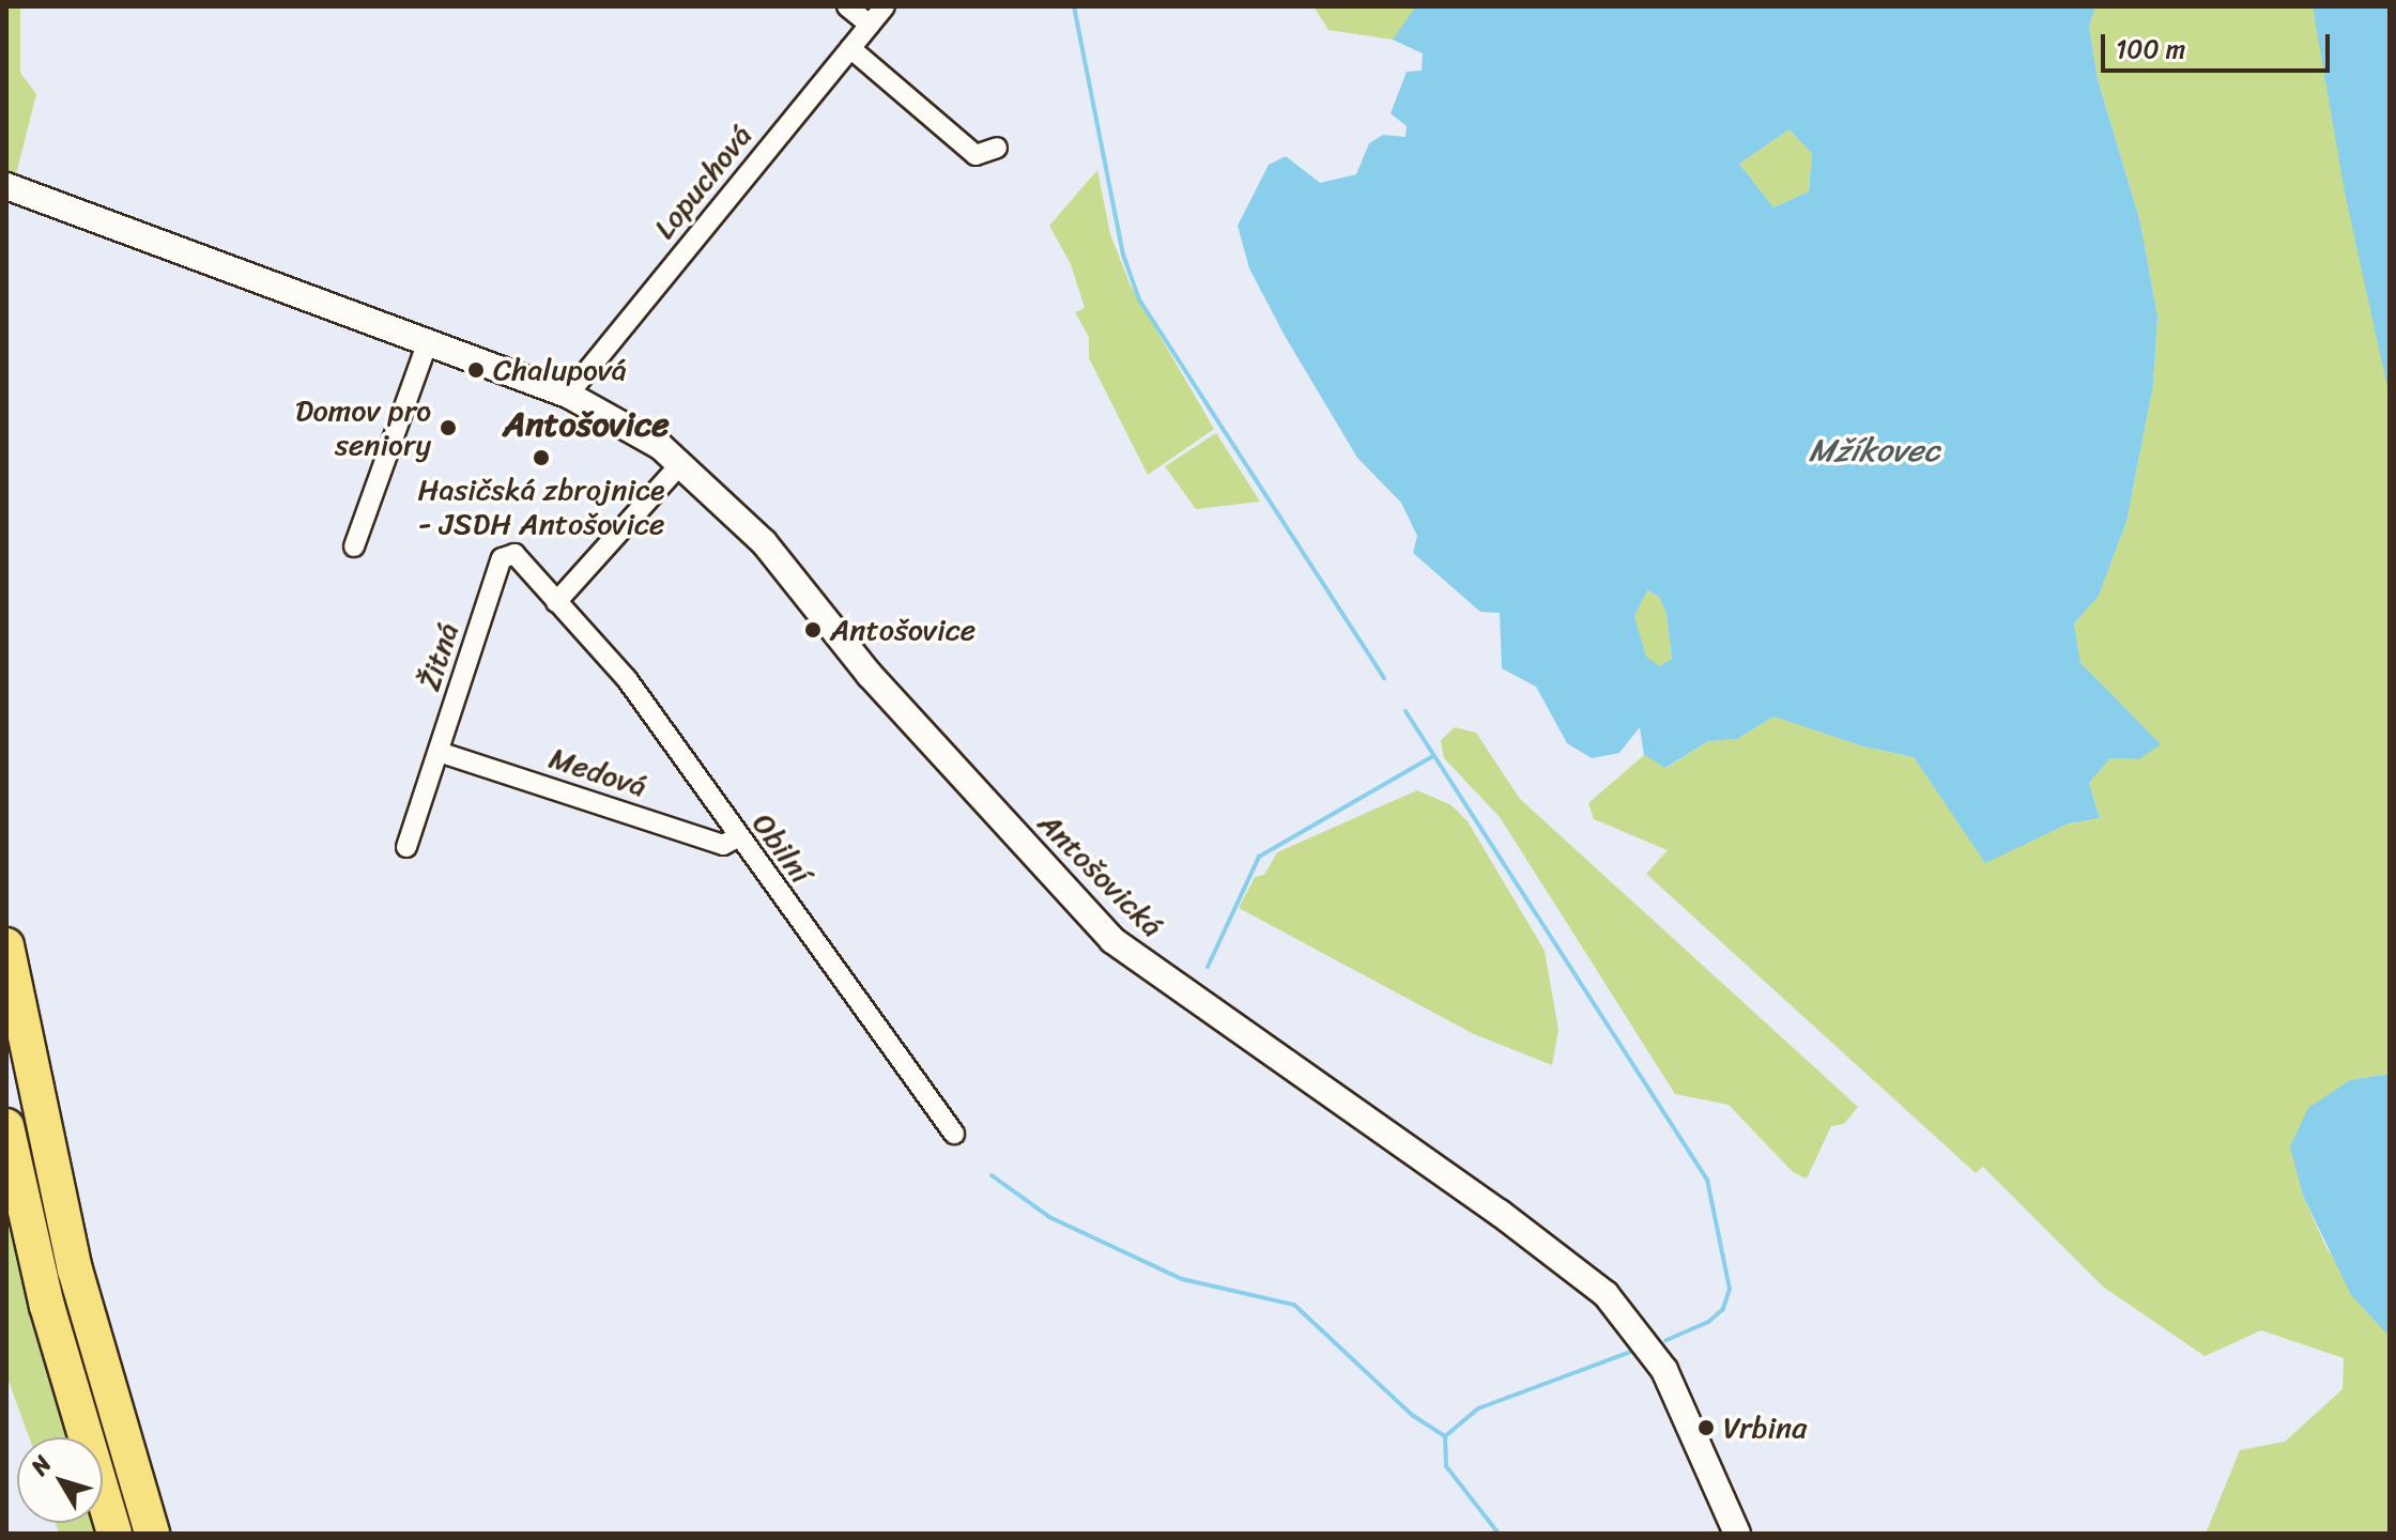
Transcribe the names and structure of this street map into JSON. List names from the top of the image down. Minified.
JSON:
{"streets":{"street":["Lopuchová","Žitná","Medová","Obilní","Antošovická"]},"crossings":[["Lopuchová","Antošovická"],["Žitná","Medová"],["Žitná","Obilní"],["Medová","Obilní"]],"districts":["Antošovice"],"water":["Mžíkovec"],"places":["Chalupová","Domov pro seniory","Hasičská zbrojnice - JSDH Antošovice","Antošovice","Vrbina"],"scale_bar":"100 m","north":"top left"}
